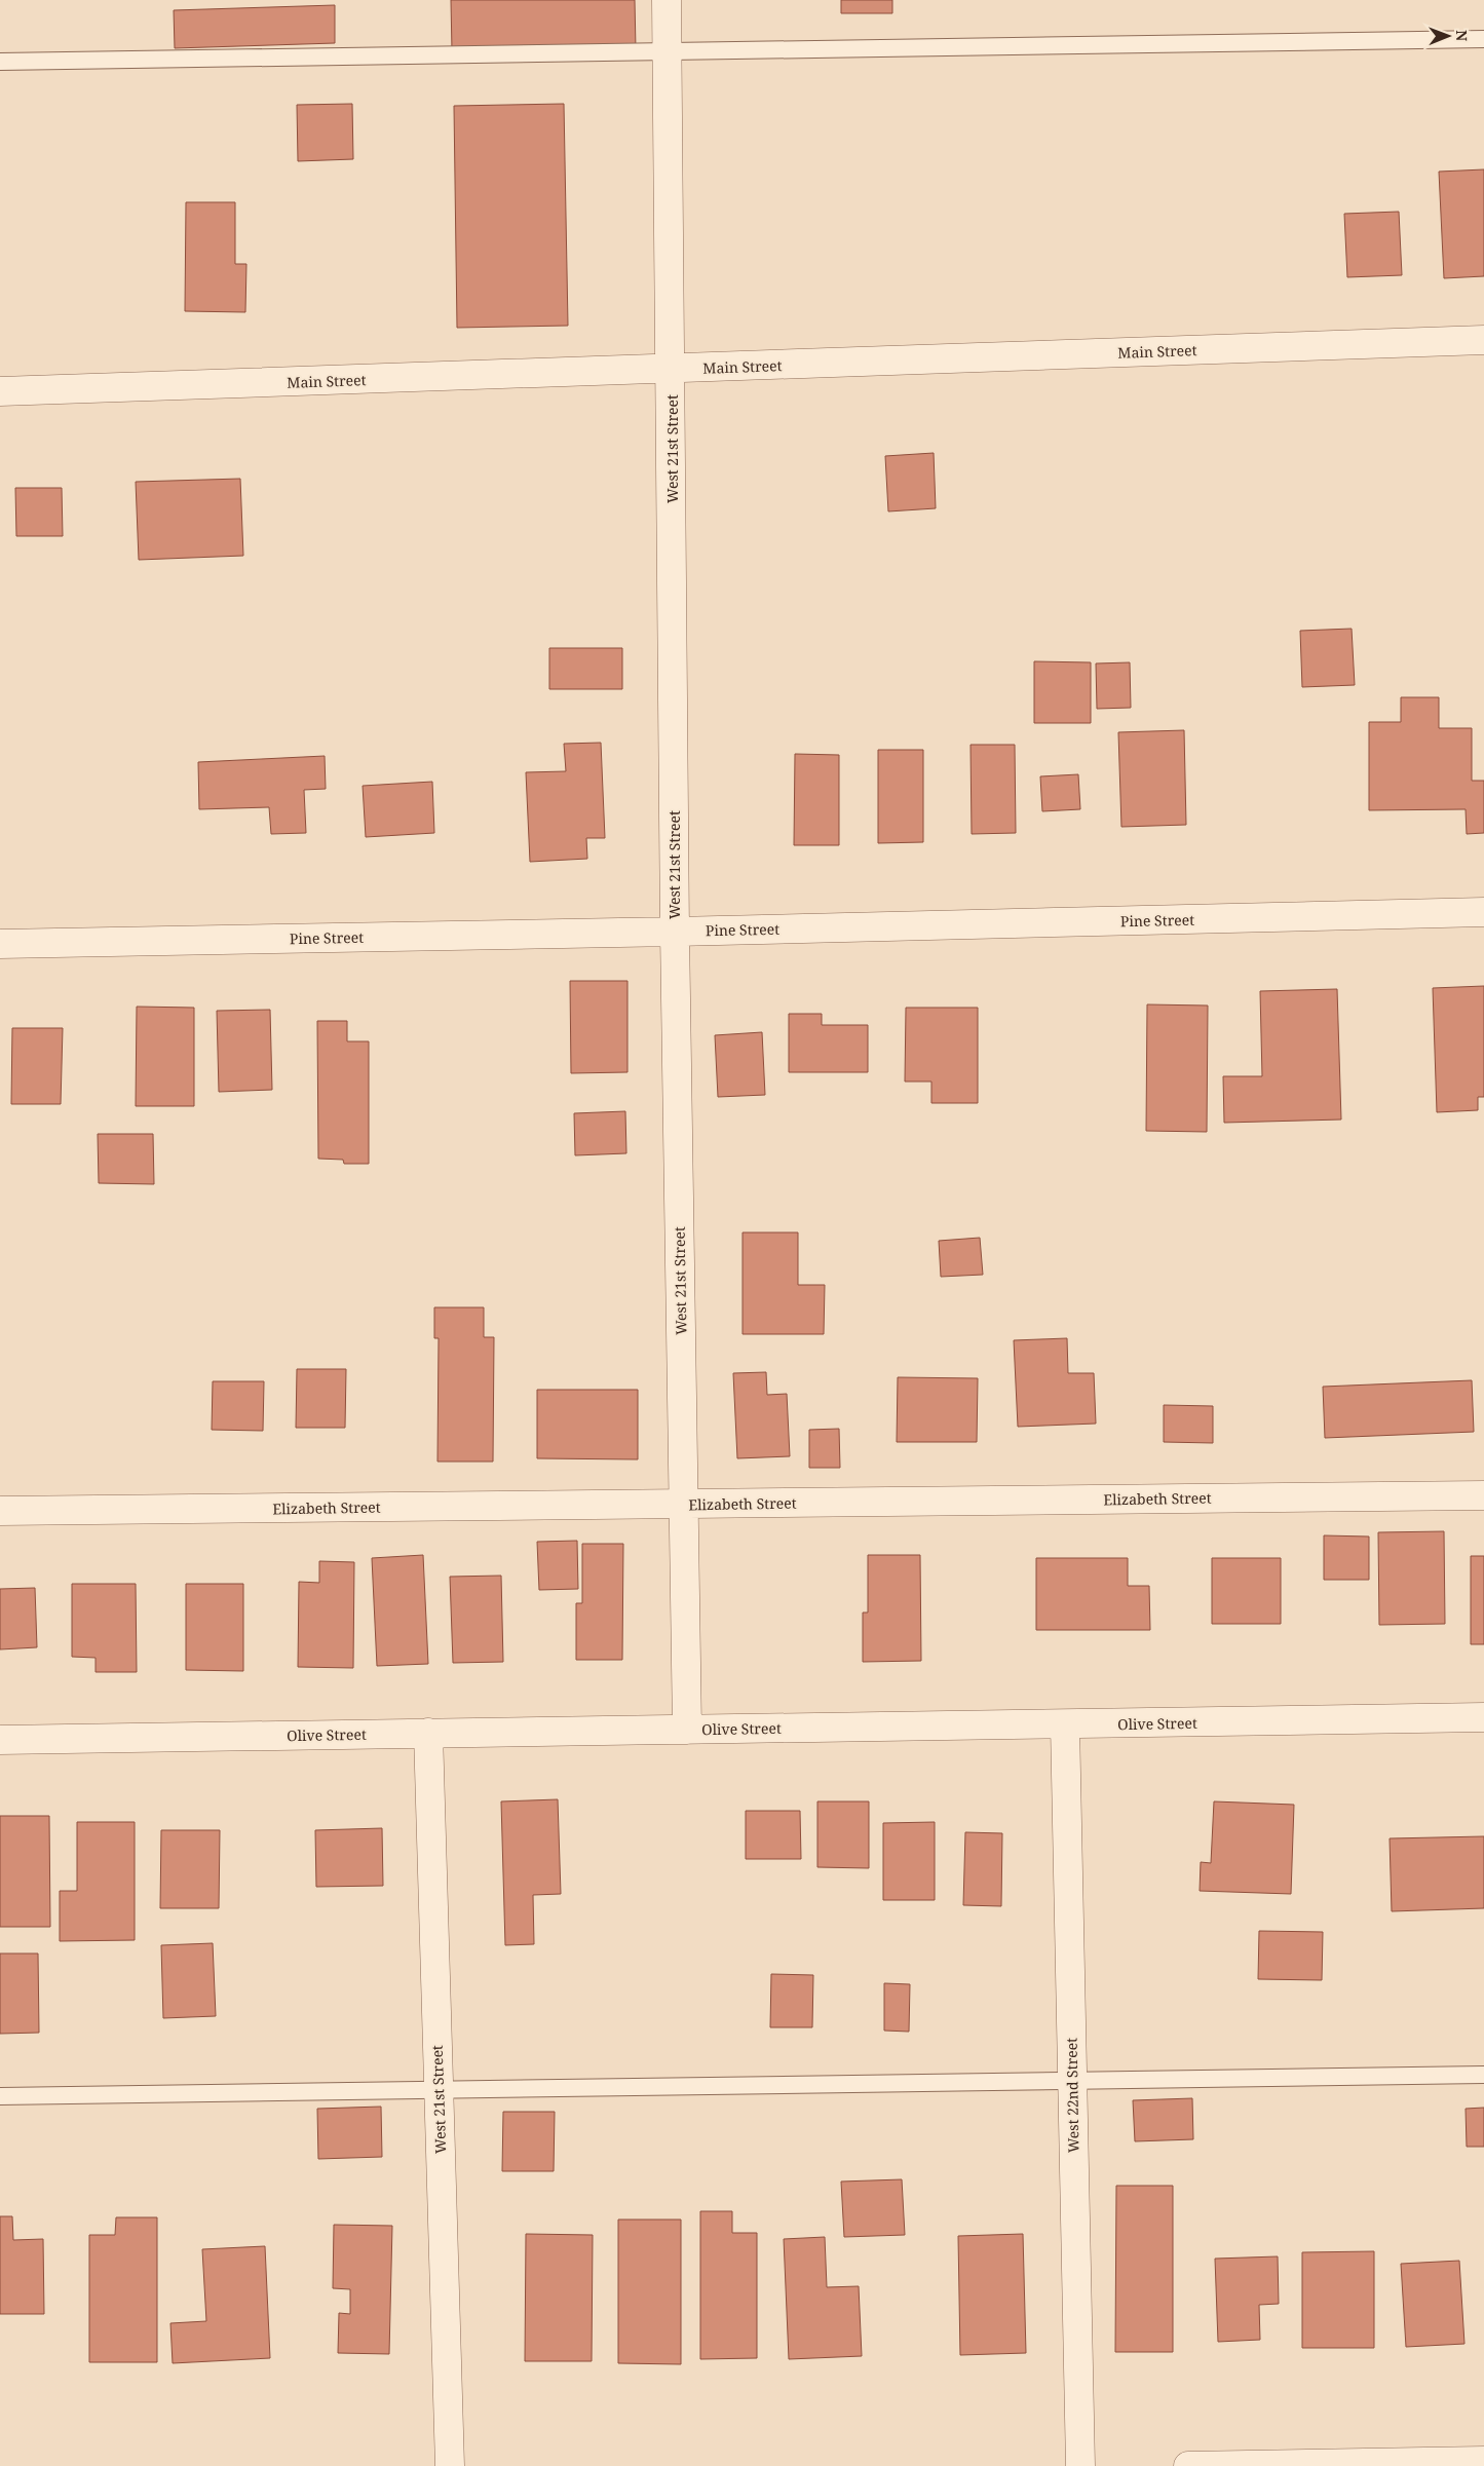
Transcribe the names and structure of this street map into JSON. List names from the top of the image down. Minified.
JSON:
{"streets":{"street":["Main Street","West 21st Street","Pine Street","Elizabeth Street","Olive Street","West 22nd Street"]},"crossings":[["Main Street","West 21st Street"],["West 21st Street","Pine Street"],["West 21st Street","Elizabeth Street"],["West 21st Street","Olive Street"],["Olive Street","West 22nd Street"]],"north":"right"}
